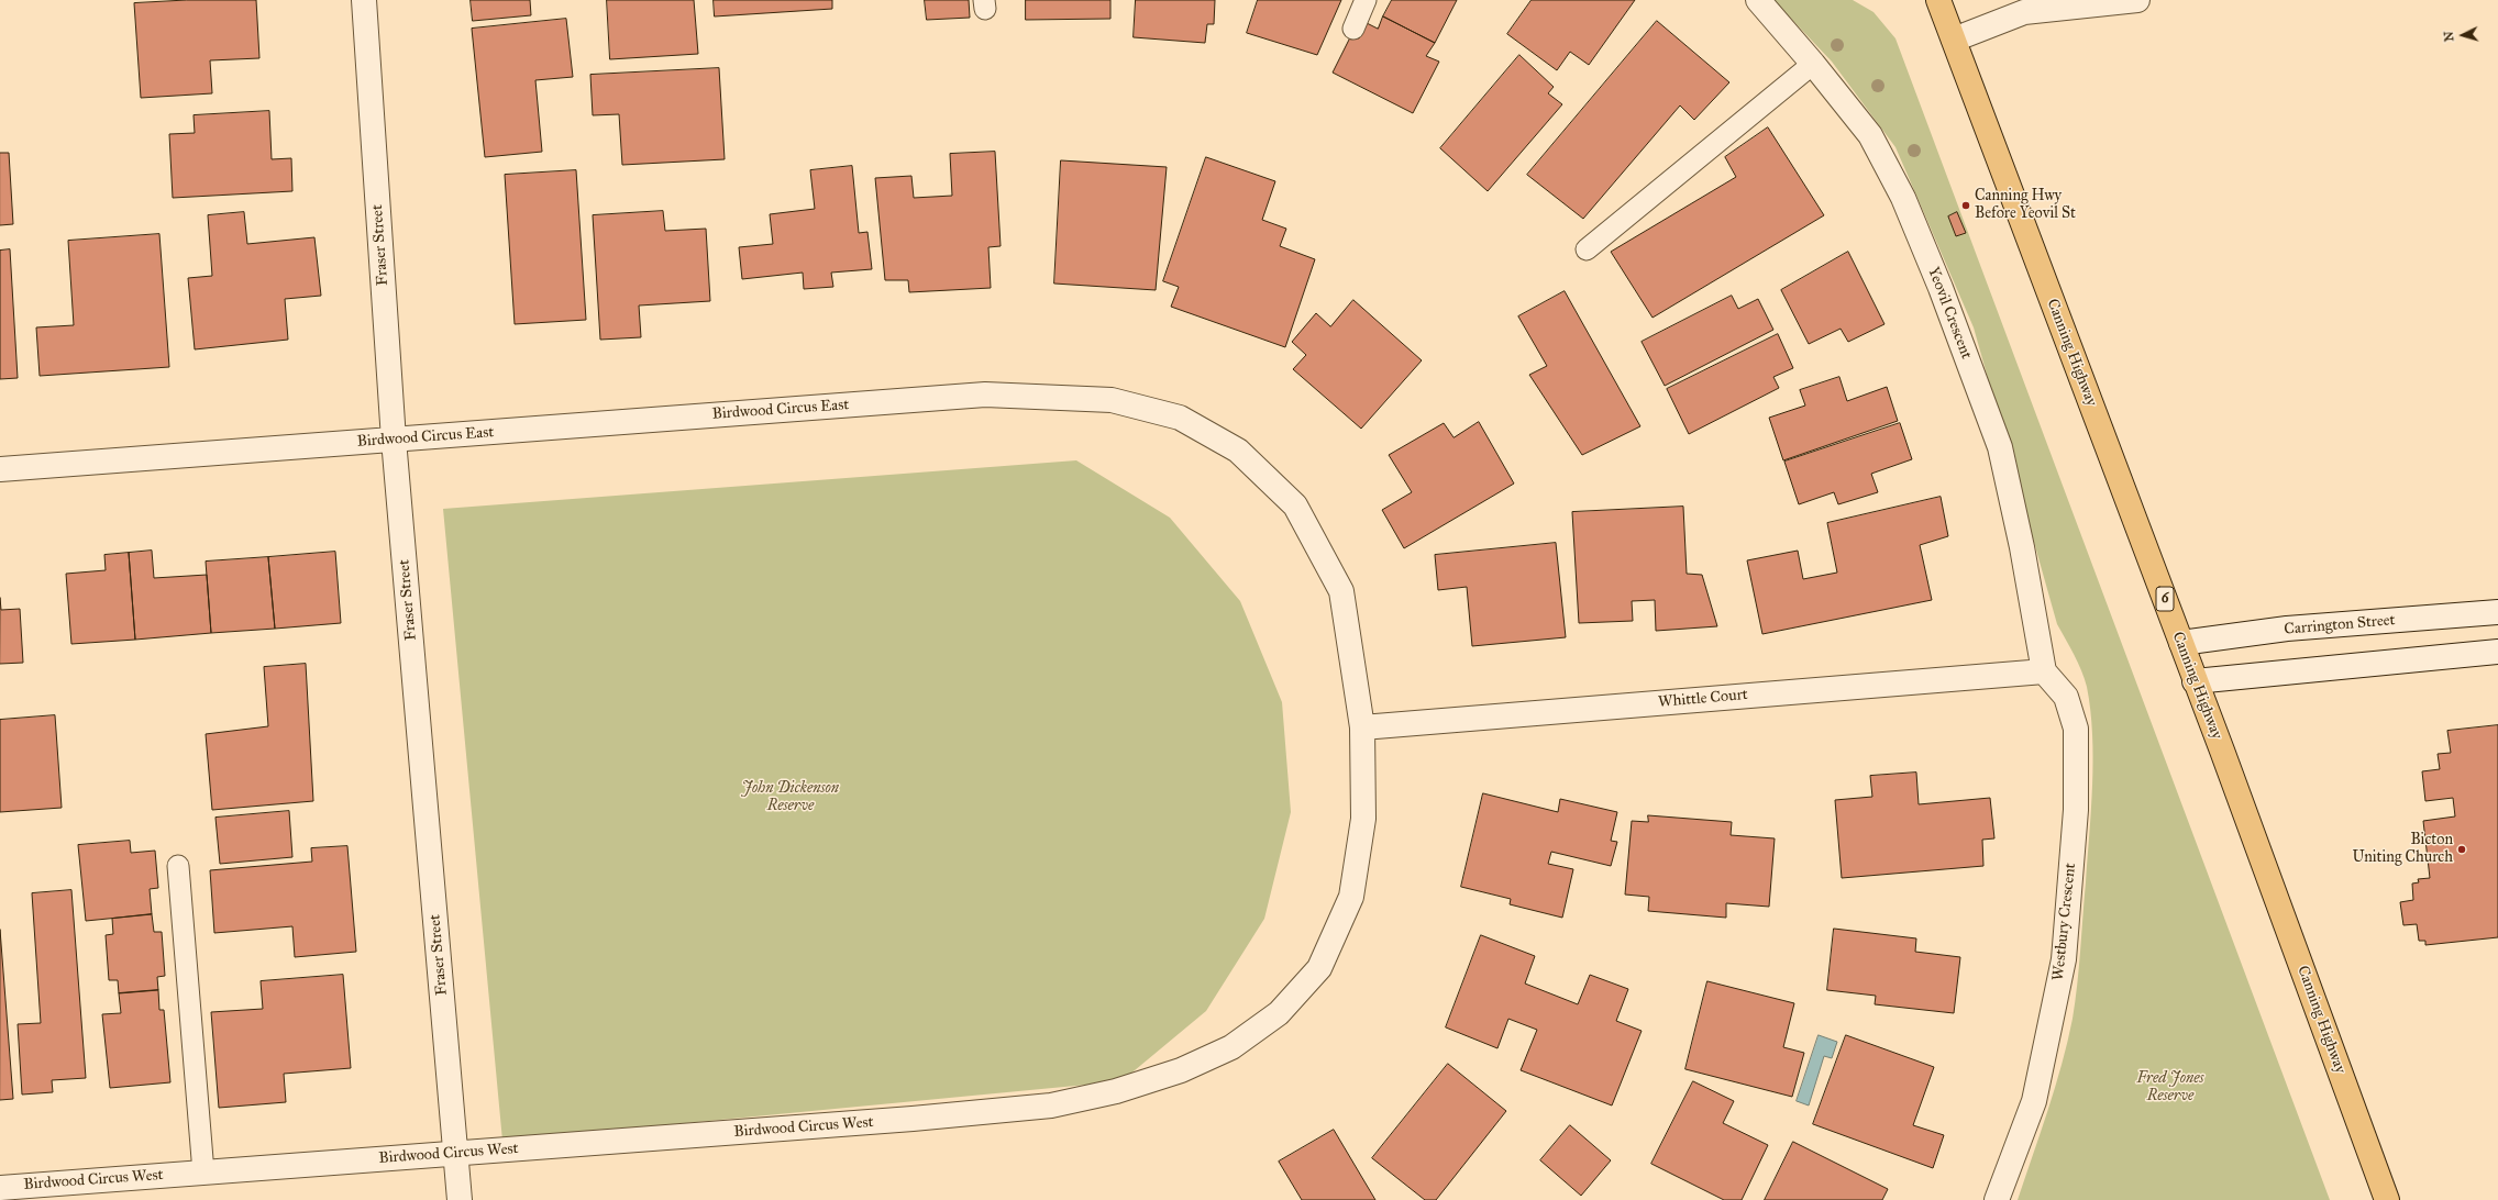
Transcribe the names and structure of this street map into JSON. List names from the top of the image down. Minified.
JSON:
{"streets":{"highway":["Canning Highway","6"],"street":["Fraser Street","Yeovil Crescent","Birdwood Circus East","Carrington Street","Whittle Court","Westbury Crescent","Birdwood Circus West"]},"crossings":[["Fraser Street","Birdwood Circus East"],["Fraser Street","Birdwood Circus West"],["Yeovil Crescent","Whittle Court"],["Yeovil Crescent","Westbury Crescent"],["Canning Highway","Carrington Street"],["Birdwood Circus East","Whittle Court"],["Birdwood Circus East","Birdwood Circus West"],["Whittle Court","Westbury Crescent"],["Whittle Court","Birdwood Circus West"]],"parks":["John Dickenson Reserve","Fred Jones Reserve"],"places":["Canning Hwy Before Yeovil St","Bicton Uniting Church"],"north":"left"}
